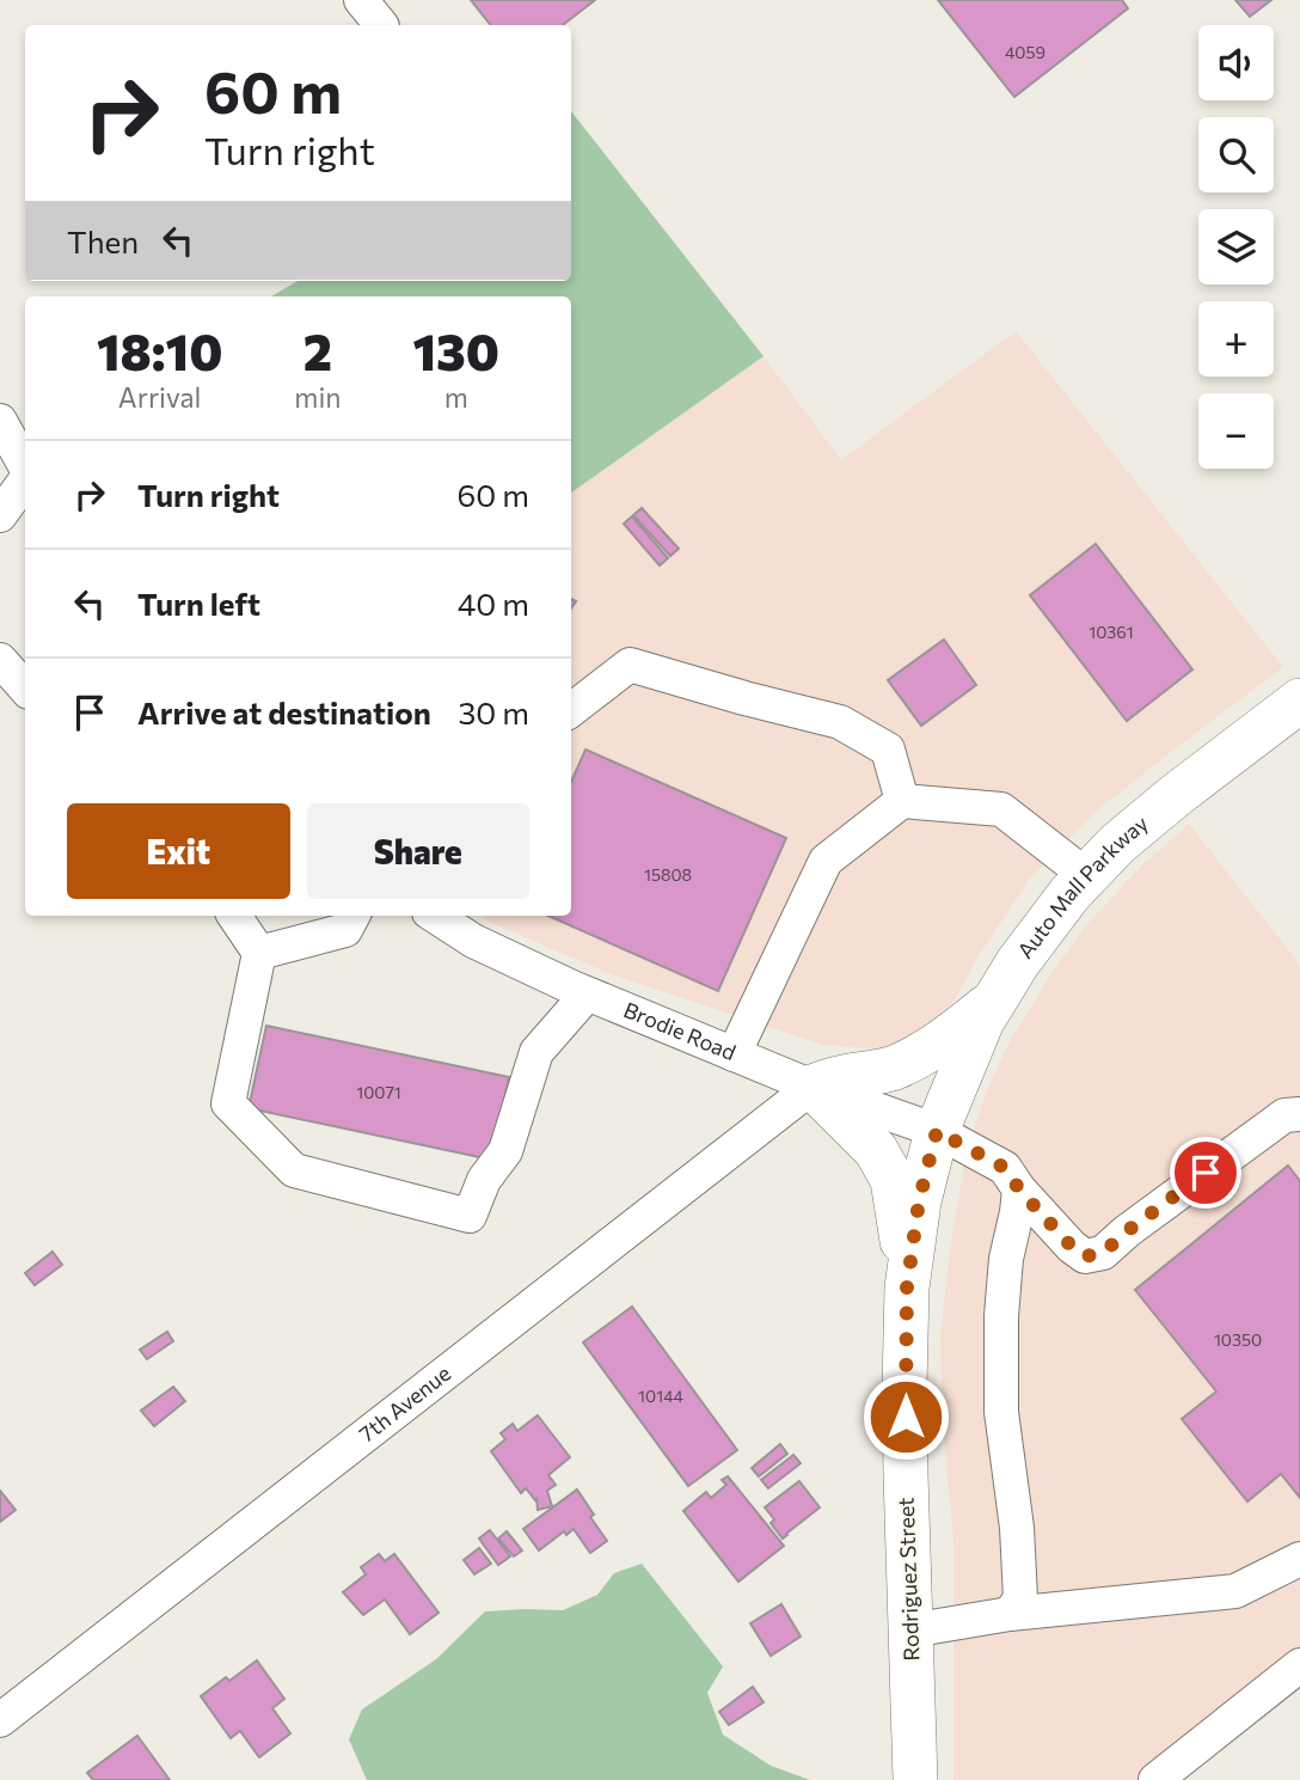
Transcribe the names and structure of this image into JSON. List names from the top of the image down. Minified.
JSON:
{"streets":{"main road":["Auto Mall Parkway","Rodriguez Street"],"street":["Brodie Road","7th Avenue"]},"crossings":[["Auto Mall Parkway","Brodie Road"],["Auto Mall Parkway","Rodriguez Street"],["Brodie Road","7th Avenue"],["Brodie Road","Rodriguez Street"]],"house_numbers":["4059","10361","15808","10071","10350","10144"],"page":{"map_buttons":["+","−"],"turn":["60 m","Turn right"],"then":"Then","eta":["18:10","Arrival","2","min","130","m"],"list":[{"name":"Turn right","value":"60 m"},{"name":"Turn left","value":"40 m"},{"name":"Arrive at destination","value":"30 m"}],"buttons":["Exit","Share"]}}
